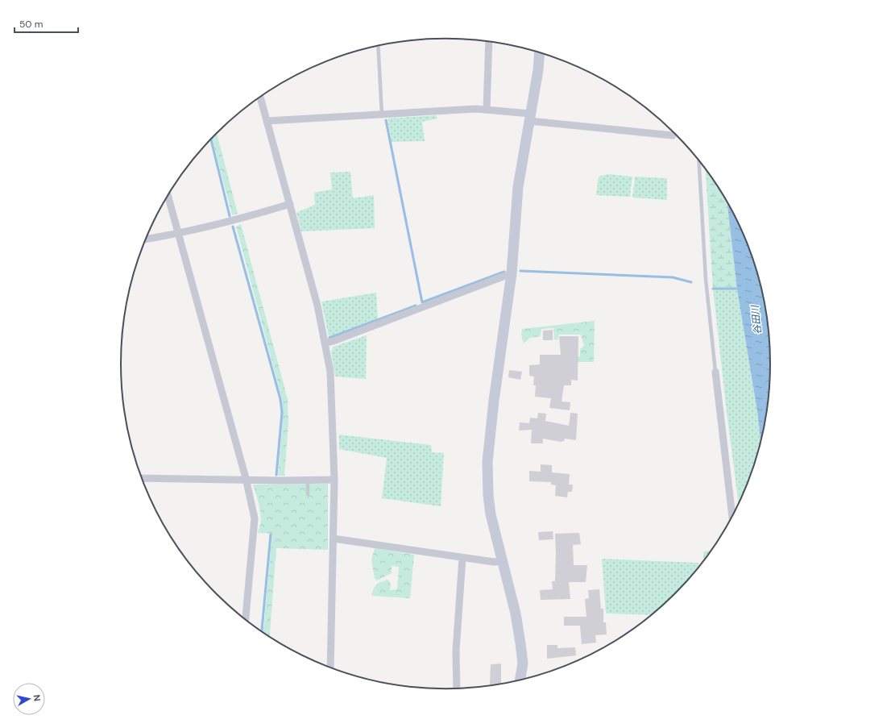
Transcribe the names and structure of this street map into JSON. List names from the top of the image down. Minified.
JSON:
{"water":["谷田川"],"scale_bar":"50 m","north":"right"}
